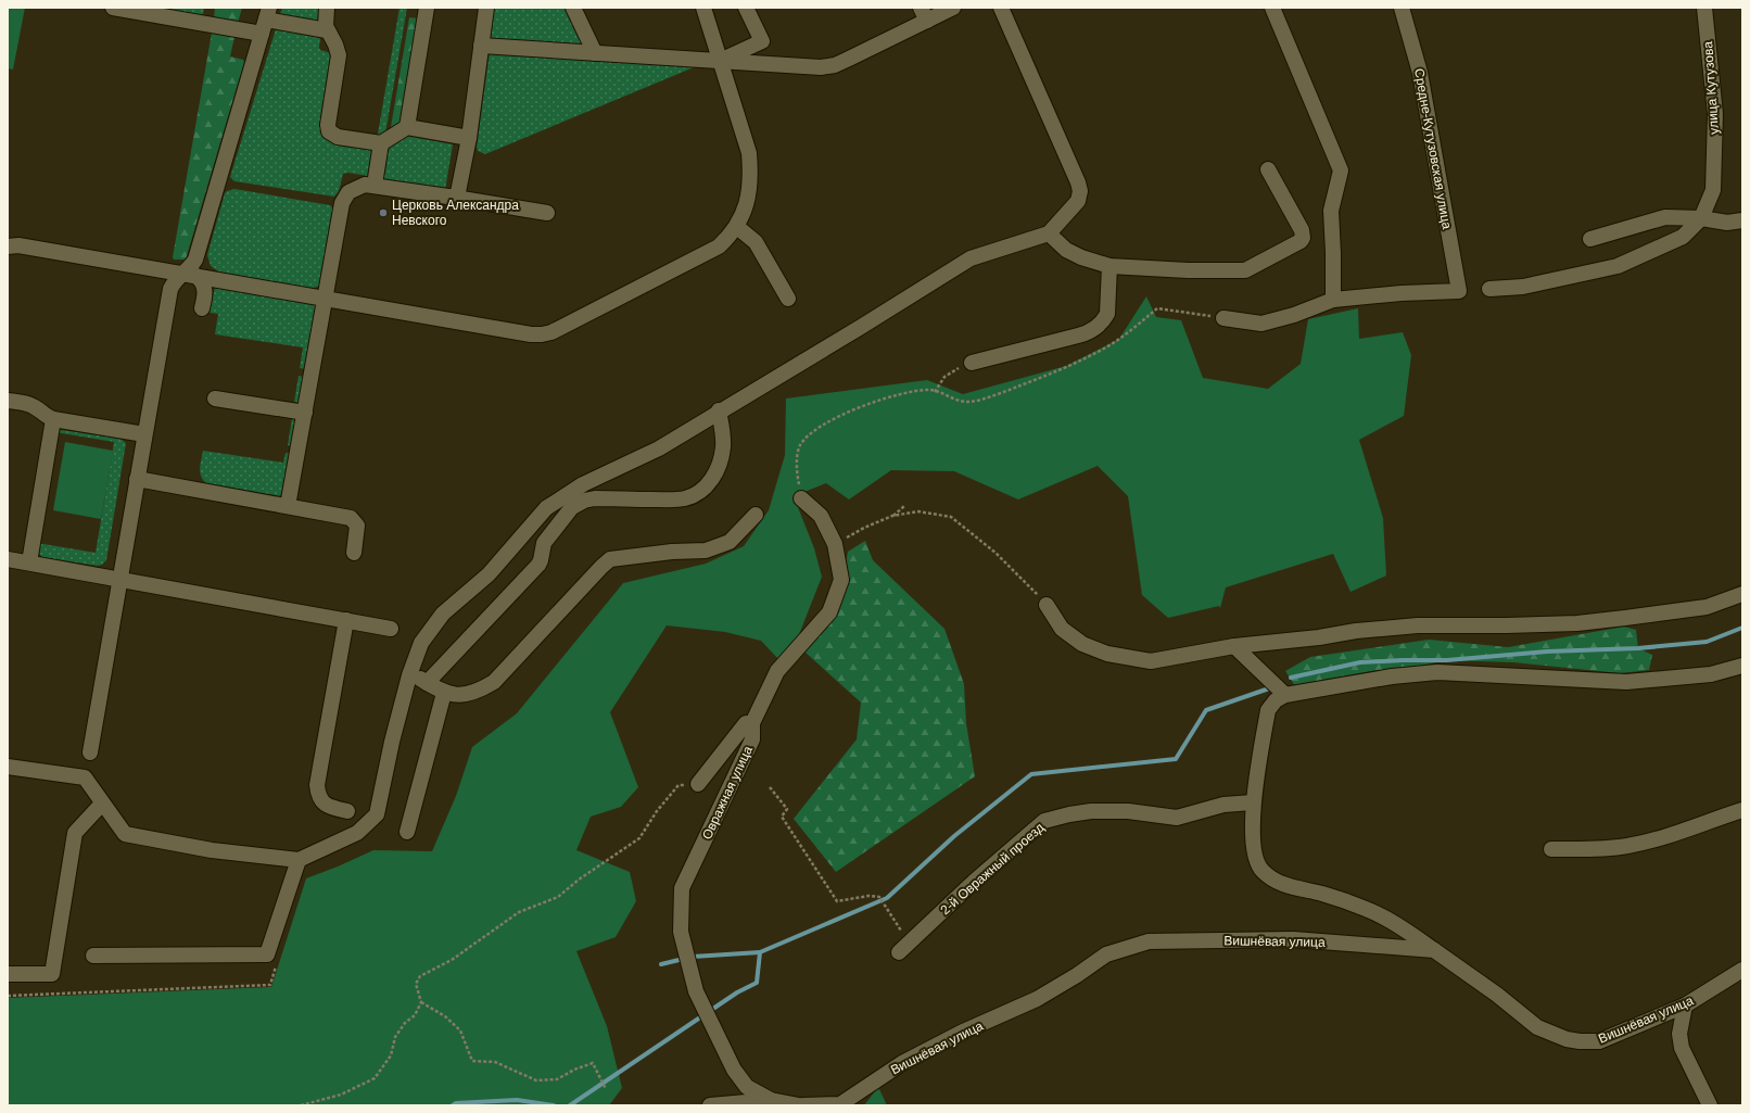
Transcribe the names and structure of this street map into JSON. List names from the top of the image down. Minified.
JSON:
{"streets":{"street":["улица Кутузова","Средне-Кутузовская улица","Овражная улица","2-й Овражный проезд","Вишнёвая улица"]},"places":["Церковь Александра Невского"]}
